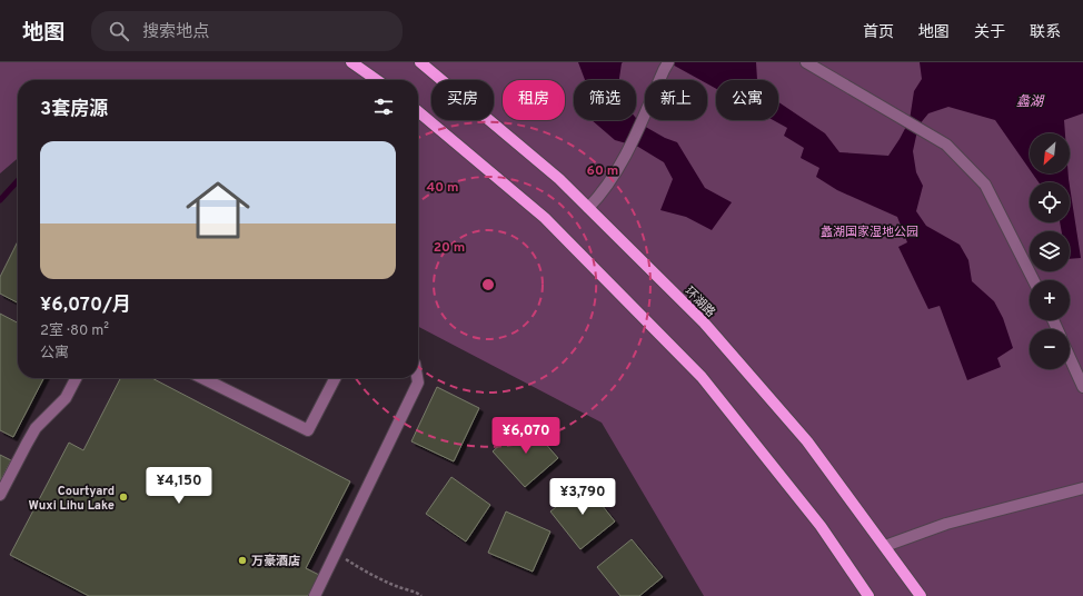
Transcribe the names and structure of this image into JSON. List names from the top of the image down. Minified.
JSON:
{"streets":{"main road":["环湖路"]},"water":["蠡湖"],"parks":["蠡湖国家湿地公园"],"places":["Courtyard Wuxi Lihu Lake","万豪酒店"],"north":"bottom left","page":{"header":"地图","search":"搜索地点","nav":["首页","地图","关于","联系"],"chip":["买房","租房","筛选","新上","公寓"],"heading":"3套房源","map_buttons":["+","−"],"list":[{"name":"¥6,070/月","note":"2室 · 80 m² · 公寓"}],"price":["¥6,070","¥4,150","¥3,790"]},"rings":["60 m","40 m","20 m"]}
